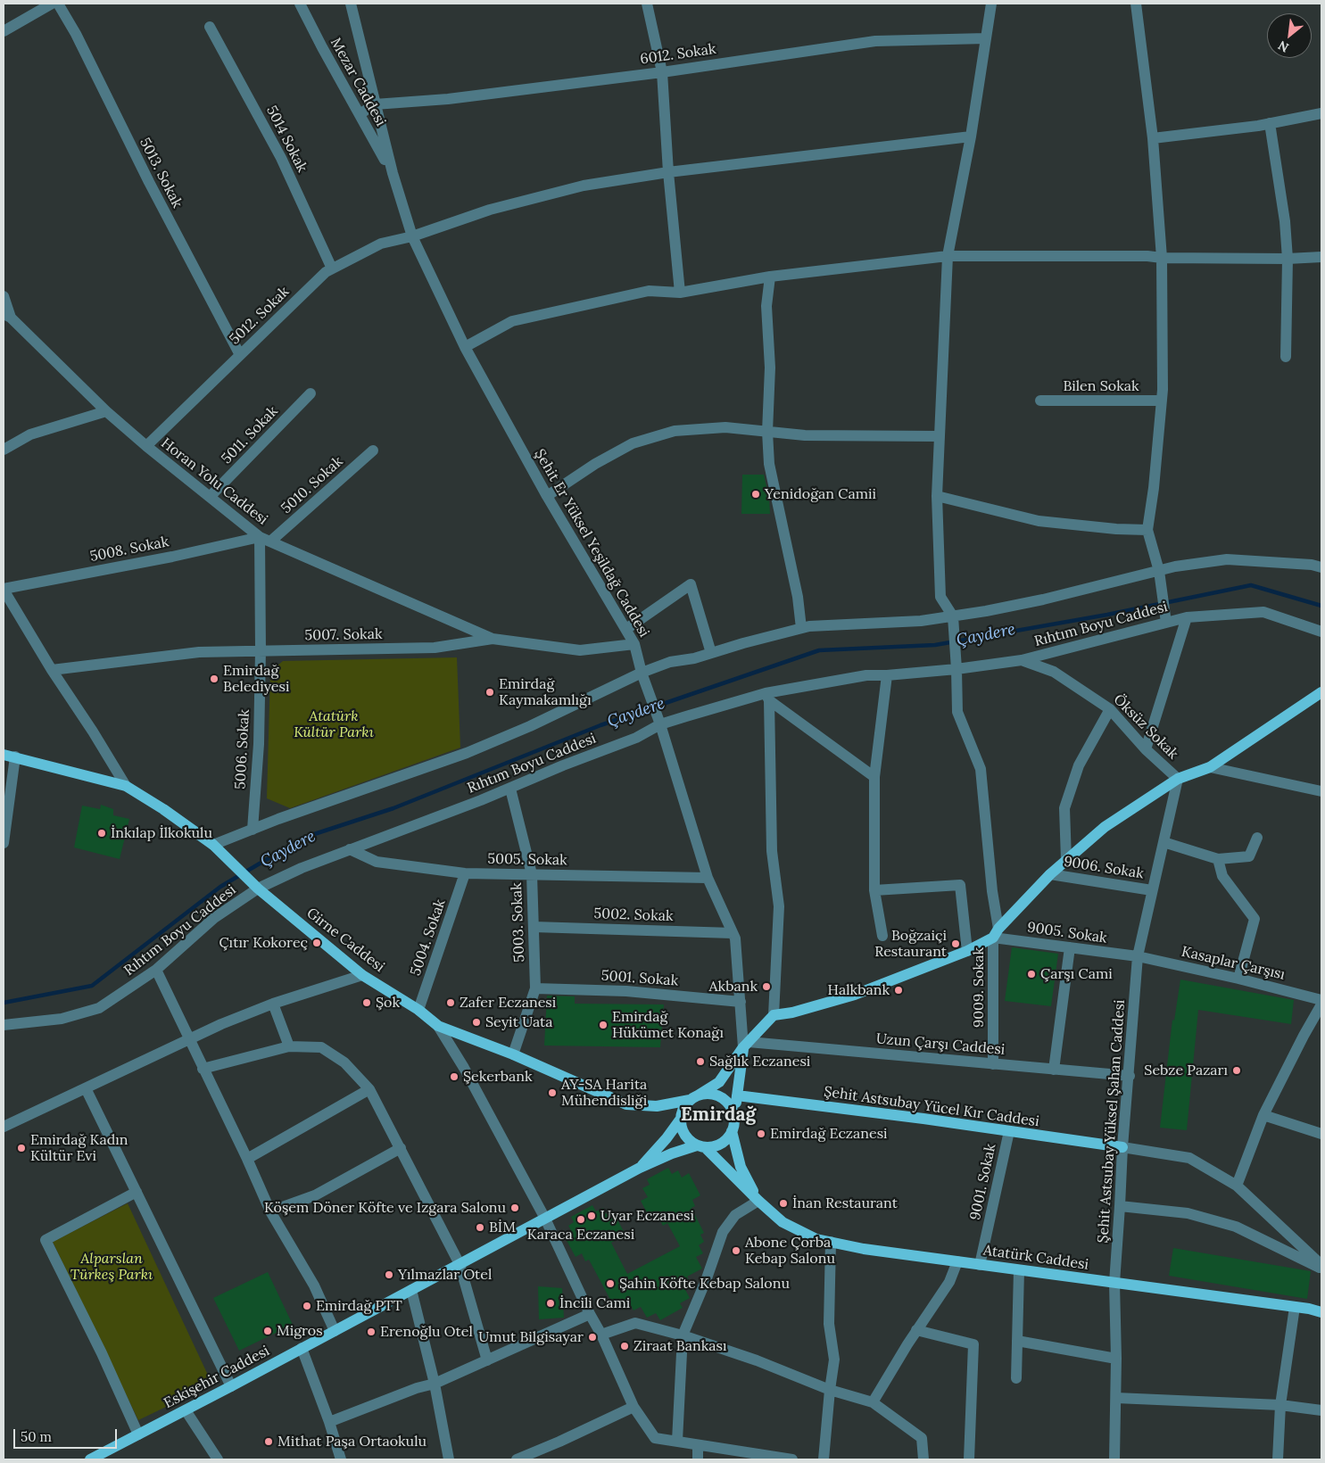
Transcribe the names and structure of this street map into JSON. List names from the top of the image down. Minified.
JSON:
{"streets":{"main road":["Girne Caddesi","Şehit Astsubay Yücel Kır Caddesi","Atatürk Caddesi","Eskişehir Caddesi"],"street":["6012. Sokak","Mezar Caddesi","5014 Sokak","5013. Sokak","5012. Sokak","Bilen Sokak","5011. Sokak","Horan Yolu Caddesi","5010. Sokak","Şehit Er Yüksel Yeşildağ Caddesi","5008. Sokak","Rıhtım Boyu Caddesi","5007. Sokak","Öksüz Sokak","5006. Sokak","5005. Sokak","9006. Sokak","5002. Sokak","5003. Sokak","9005. Sokak","5004. Sokak","Kasaplar Çarşısı","5001. Sokak","9009. Sokak","Uzun Çarşı Caddesi","Şehit Astsubay Yüksel Şahan Caddesi","9001. Sokak"]},"crossings":[["Mezar Caddesi","Şehit Er Yüksel Yeşildağ Caddesi"],["5014 Sokak","5012. Sokak"],["5013. Sokak","5012. Sokak"],["5012. Sokak","Horan Yolu Caddesi"],["5012. Sokak","Şehit Er Yüksel Yeşildağ Caddesi"],["5011. Sokak","Horan Yolu Caddesi"],["Horan Yolu Caddesi","5010. Sokak"],["Horan Yolu Caddesi","5008. Sokak"],["Horan Yolu Caddesi","5007. Sokak"],["Horan Yolu Caddesi","5006. Sokak"],["Şehit Er Yüksel Yeşildağ Caddesi","Rıhtım Boyu Caddesi"],["Şehit Er Yüksel Yeşildağ Caddesi","5007. Sokak"],["Şehit Er Yüksel Yeşildağ Caddesi","5005. Sokak"],["Şehit Er Yüksel Yeşildağ Caddesi","5002. Sokak"],["Şehit Er Yüksel Yeşildağ Caddesi","5001. Sokak"],["Şehit Er Yüksel Yeşildağ Caddesi","Uzun Çarşı Caddesi"],["5008. Sokak","5006. Sokak"],["Rıhtım Boyu Caddesi","Öksüz Sokak"],["Rıhtım Boyu Caddesi","5005. Sokak"],["Rıhtım Boyu Caddesi","5003. Sokak"],["Rıhtım Boyu Caddesi","Girne Caddesi"],["Rıhtım Boyu Caddesi","9009. Sokak"],["5007. Sokak","5006. Sokak"],["Öksüz Sokak","Şehit Astsubay Yüksel Şahan Caddesi"],["5005. Sokak","5003. Sokak"],["5005. Sokak","5004. Sokak"],["9006. Sokak","Şehit Astsubay Yüksel Şahan Caddesi"],["5002. Sokak","5003. Sokak"],["5003. Sokak","Girne Caddesi"],["5003. Sokak","5001. Sokak"],["9005. Sokak","Kasaplar Çarşısı"],["9005. Sokak","9009. Sokak"],["9005. Sokak","Şehit Astsubay Yüksel Şahan Caddesi"],["5004. Sokak","Girne Caddesi"],["Girne Caddesi","Atatürk Caddesi"],["Girne Caddesi","Eskişehir Caddesi"],["Kasaplar Çarşısı","Şehit Astsubay Yüksel Şahan Caddesi"],["9009. Sokak","Uzun Çarşı Caddesi"],["Uzun Çarşı Caddesi","Şehit Astsubay Yüksel Şahan Caddesi"],["Şehit Astsubay Yücel Kır Caddesi","Şehit Astsubay Yüksel Şahan Caddesi"],["Şehit Astsubay Yücel Kır Caddesi","9001. Sokak"],["Şehit Astsubay Yüksel Şahan Caddesi","Atatürk Caddesi"],["9001. Sokak","Atatürk Caddesi"],["Atatürk Caddesi","Eskişehir Caddesi"]],"districts":["Emirdağ"],"water":["Çaydere"],"parks":["Atatürk Kültür Parkı","Alparslan Türkeş Parkı"],"places":["Yenidoğan Camii","Emirdağ Belediyesi","Emirdağ Kaymakamlığı","İnkılap İlkokulu","Çıtır Kokoreç","Boğzaiçi Restaurant","Çarşı Cami","Akbank","Halkbank","Şok","Zafer Eczanesi","Seyit Uata","Emirdağ Hükümet Konağı","Sağlık Eczanesi","Sebze Pazarı","Şekerbank","AY-SA Harita Mühendisliği","Emirdağ Eczanesi","Emirdağ Kadın Kültür Evi","İnan Restaurant","Köşem Döner Köfte ve Izgara Salonu","Uyar Eczanesi","Karaca Eczanesi","BİM","Abone Çorba Kebap Salonu","Yılmazlar Otel","Şahin Köfte Kebap Salonu","İncili Cami","Emirdağ PTT","Migros","Erenoğlu Otel","Umut Bilgisayar","Ziraat Bankası","Mithat Paşa Ortaokulu"],"scale_bar":"50 m","north":"bottom left"}
